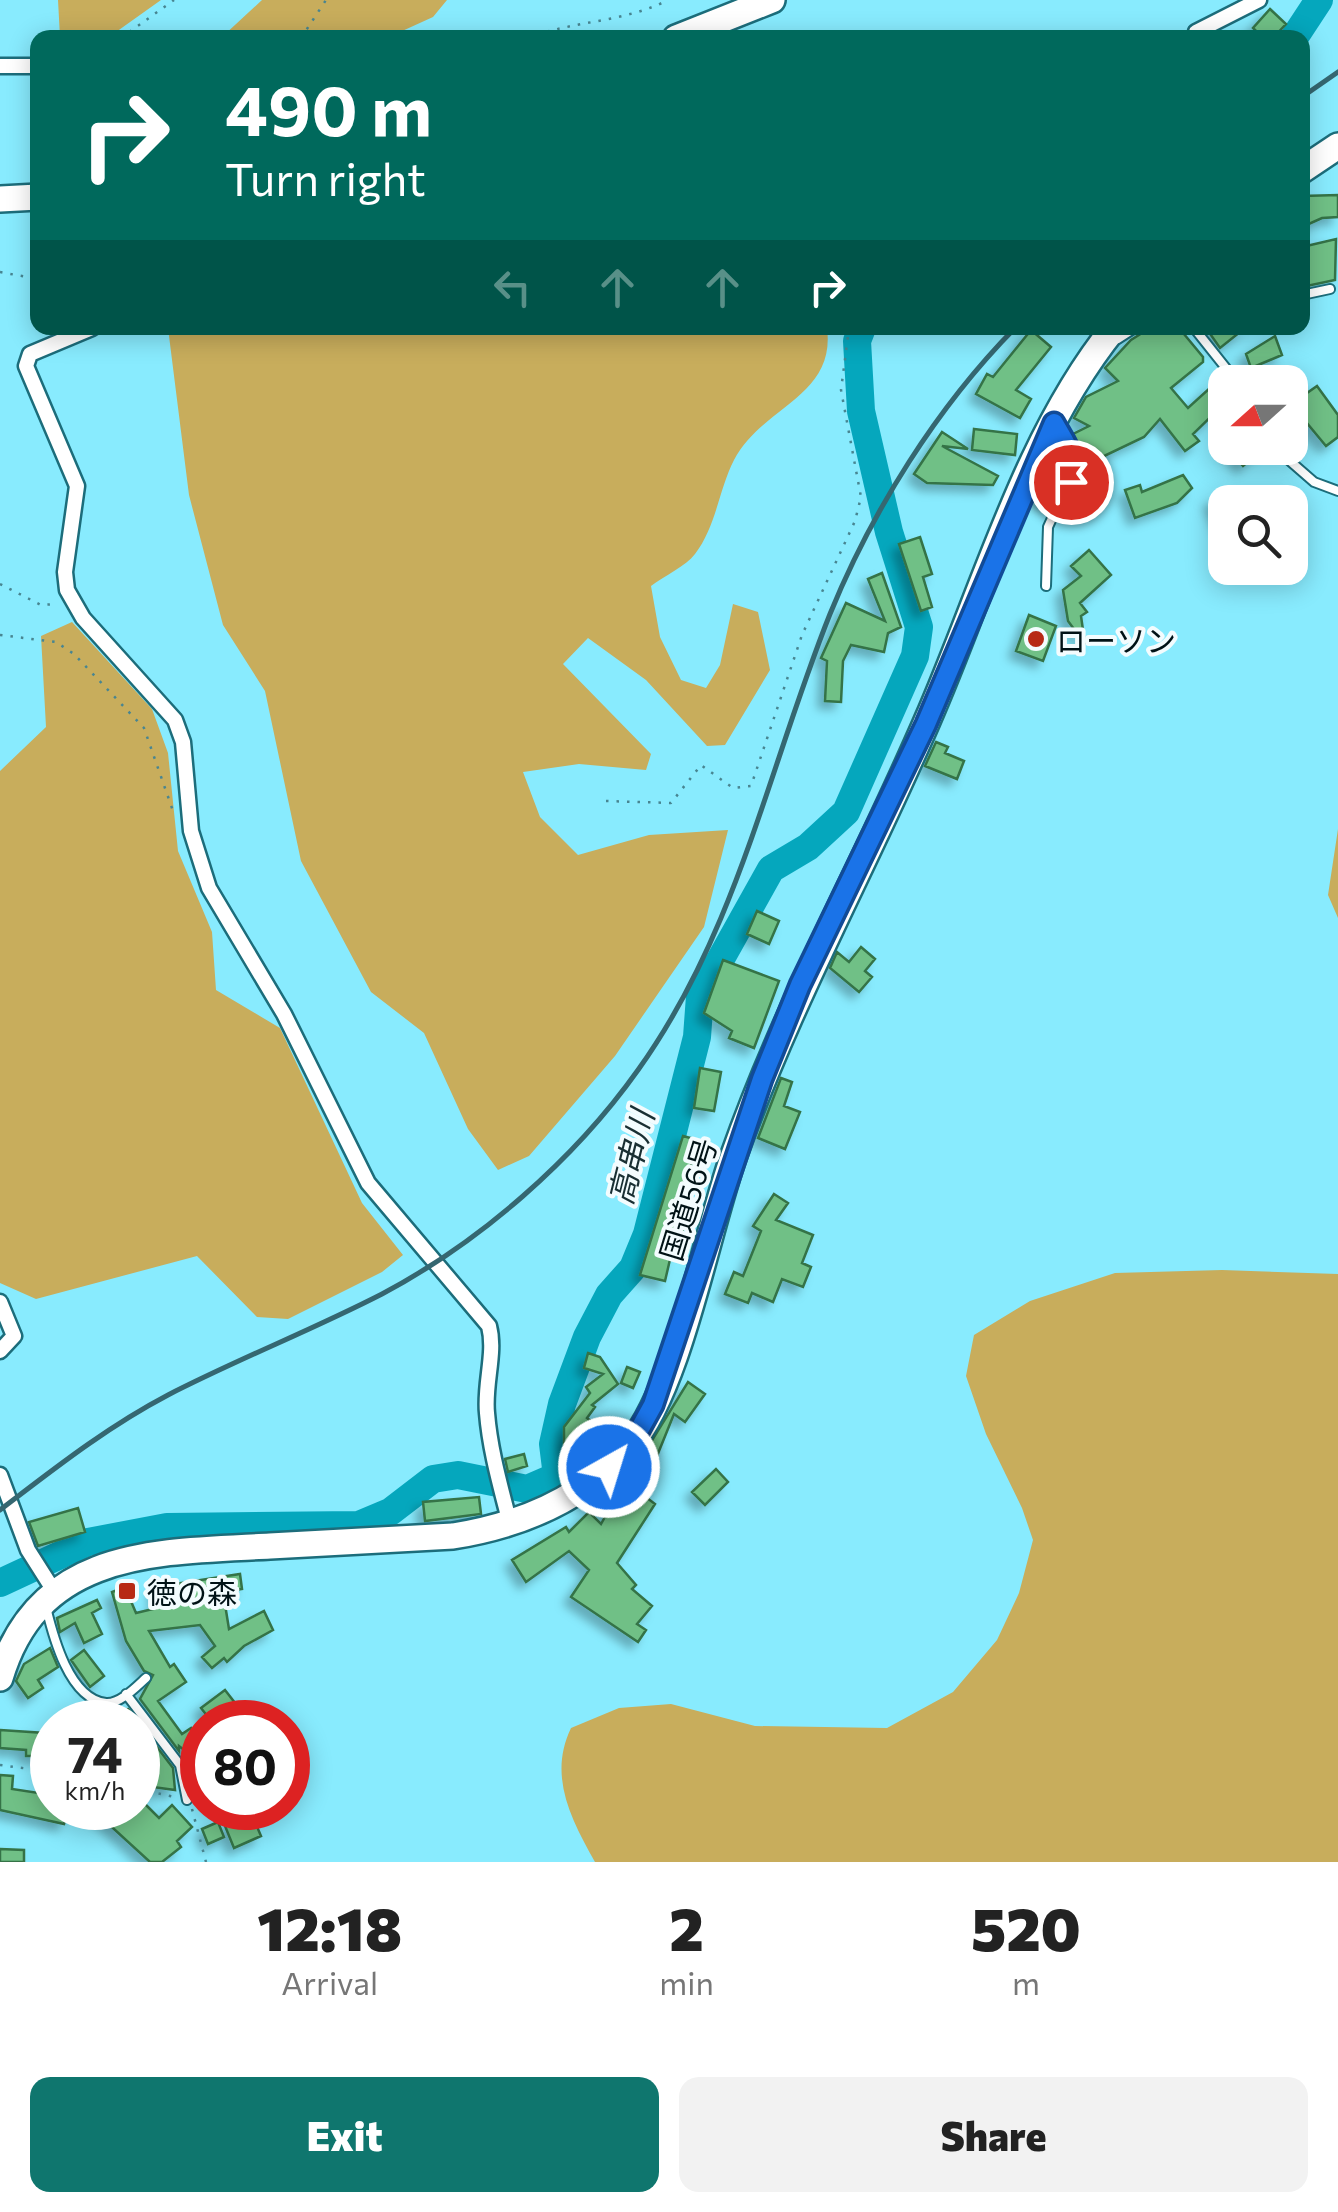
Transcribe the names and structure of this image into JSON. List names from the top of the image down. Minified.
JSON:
{"streets":{"highway":["国道56号"]},"water":["高串川"],"places":{"other":["ローソン"],"transit":["徳の森"]},"north":"left","page":{"turn":["490 m","Turn right"],"speed":"74 km/h","limit":"80","eta":["12:18","Arrival","2","min","520","m"],"buttons":["Exit","Share"]}}
